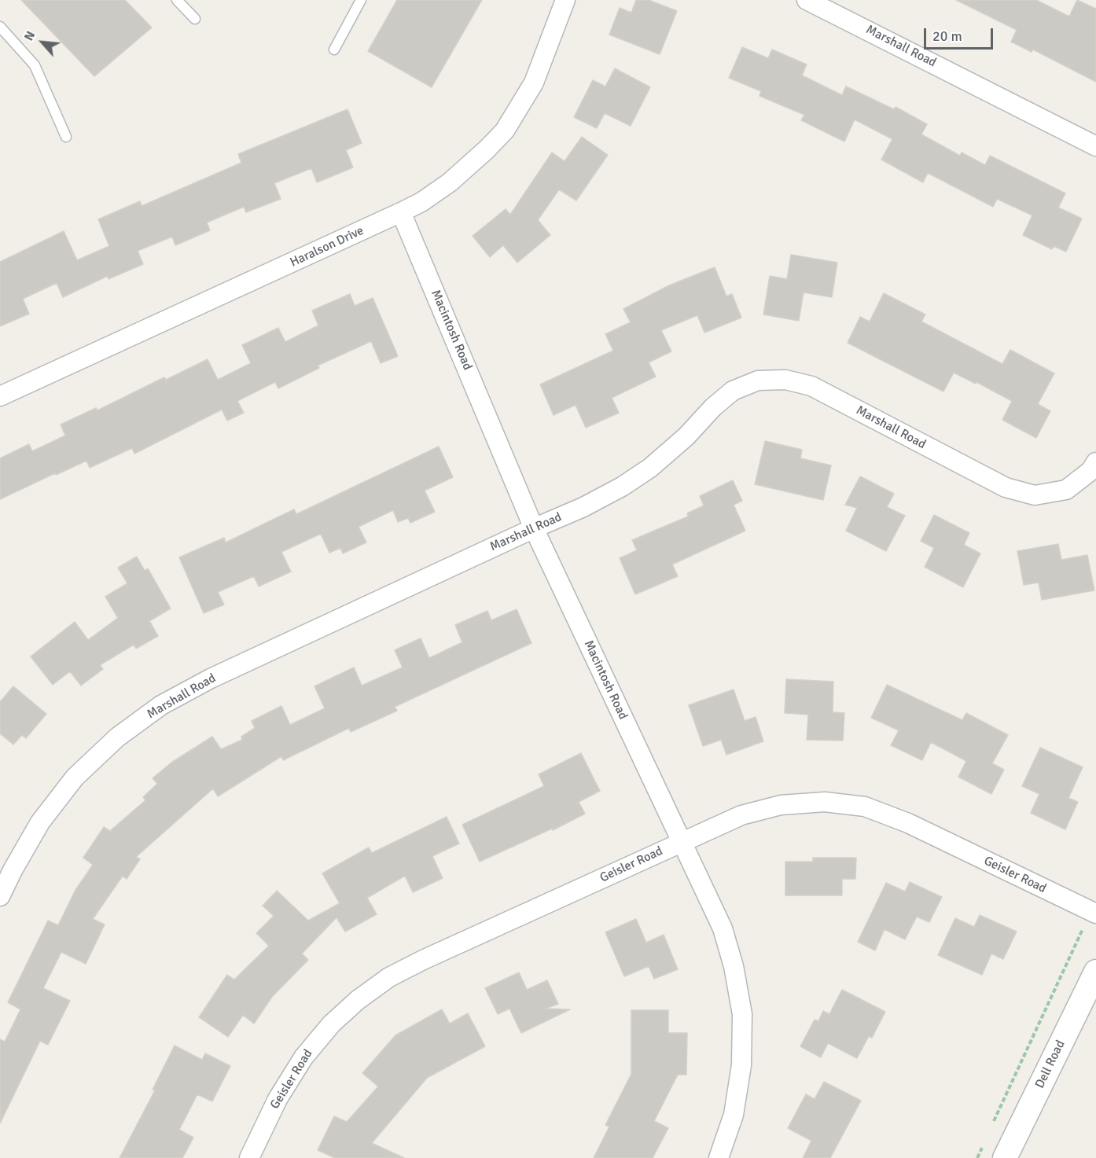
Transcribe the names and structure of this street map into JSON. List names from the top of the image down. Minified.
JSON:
{"streets":{"street":["Marshall Road","Haralson Drive","Macintosh Road","Geisler Road","Dell Road"]},"crossings":[["Marshall Road","Macintosh Road"],["Haralson Drive","Macintosh Road"],["Macintosh Road","Geisler Road"]],"scale_bar":"20 m","north":"top left"}
